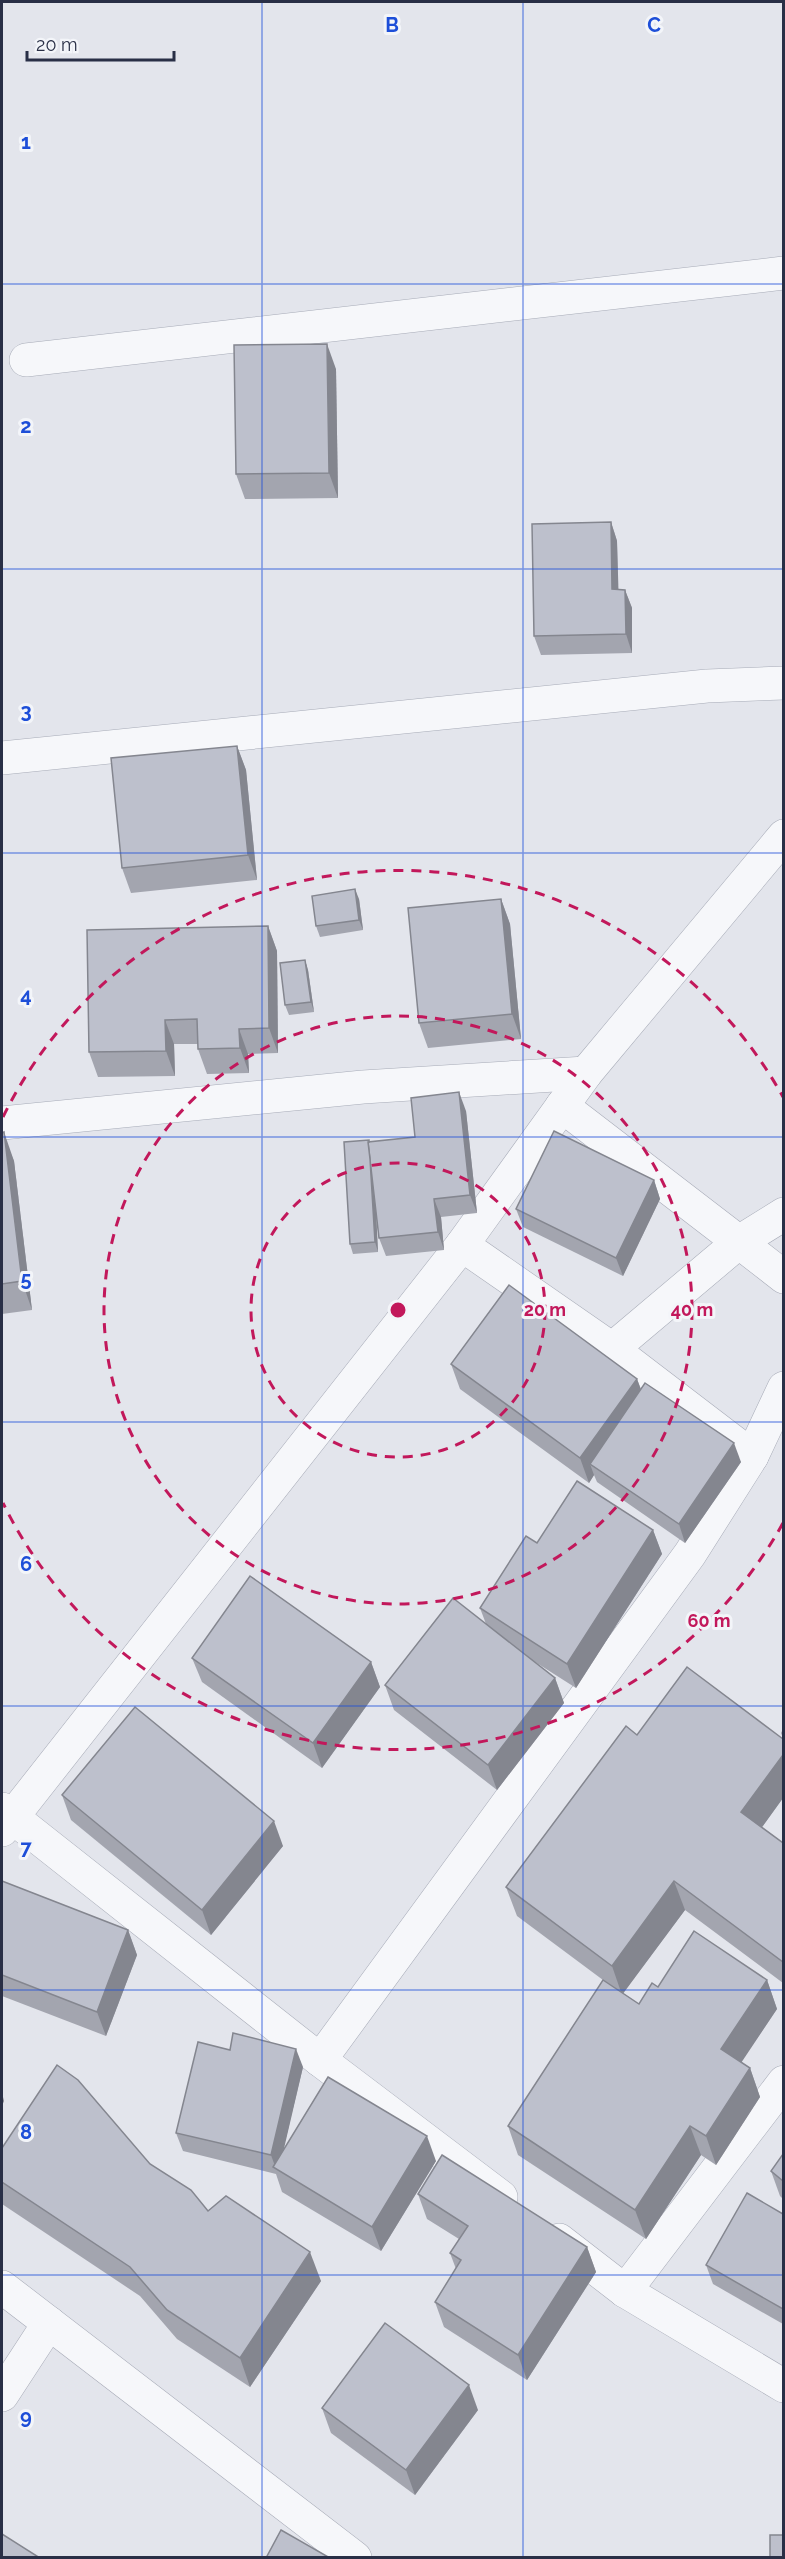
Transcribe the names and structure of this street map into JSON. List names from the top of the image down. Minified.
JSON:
{"scale_bar":"20 m","grid":{"columns":["B","C"],"rows":["1","2","3","4","5","6","7","8","9"]},"rings":["20 m","40 m","60 m"]}
